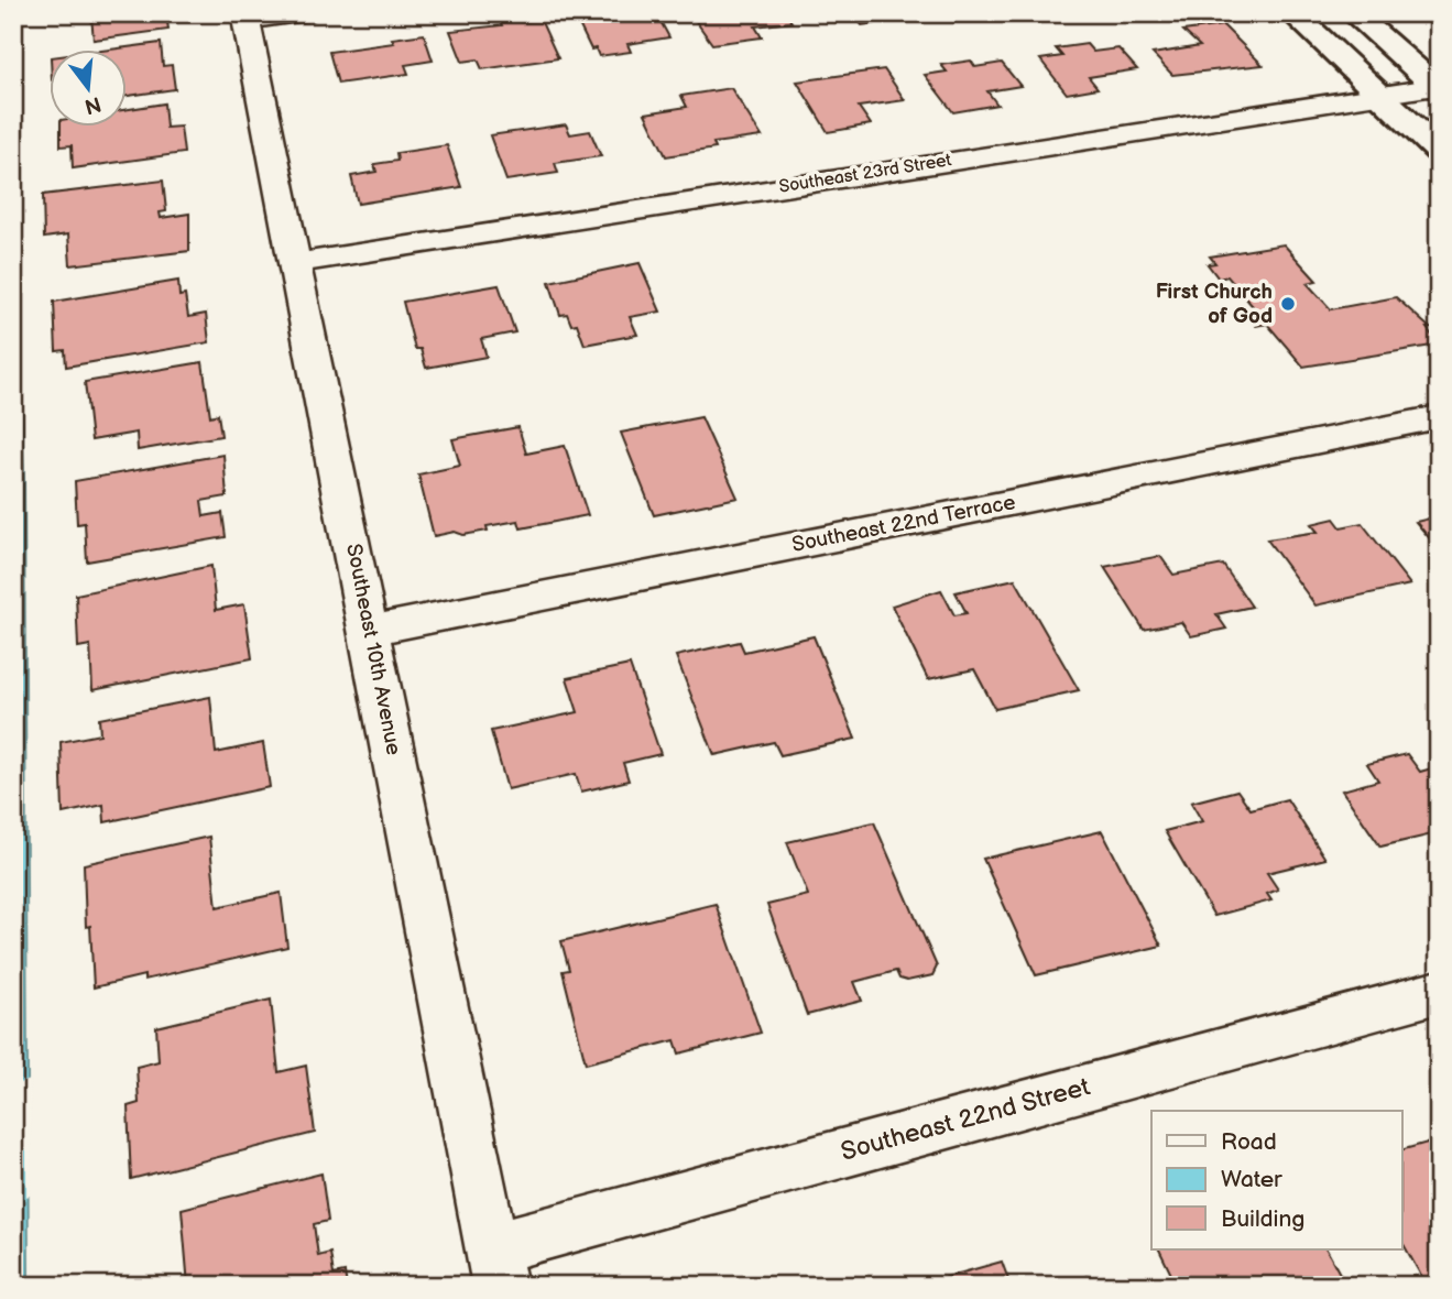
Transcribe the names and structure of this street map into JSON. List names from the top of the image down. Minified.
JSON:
{"streets":{"street":["Southeast 23rd Street","Southeast 22nd Terrace","Southeast 10th Avenue","Southeast 22nd Street"]},"crossings":[["Southeast 23rd Street","Southeast 10th Avenue"],["Southeast 22nd Terrace","Southeast 10th Avenue"],["Southeast 10th Avenue","Southeast 22nd Street"]],"places":["First Church of God"],"legend":["Road","Water","Building"],"north":"bottom"}
